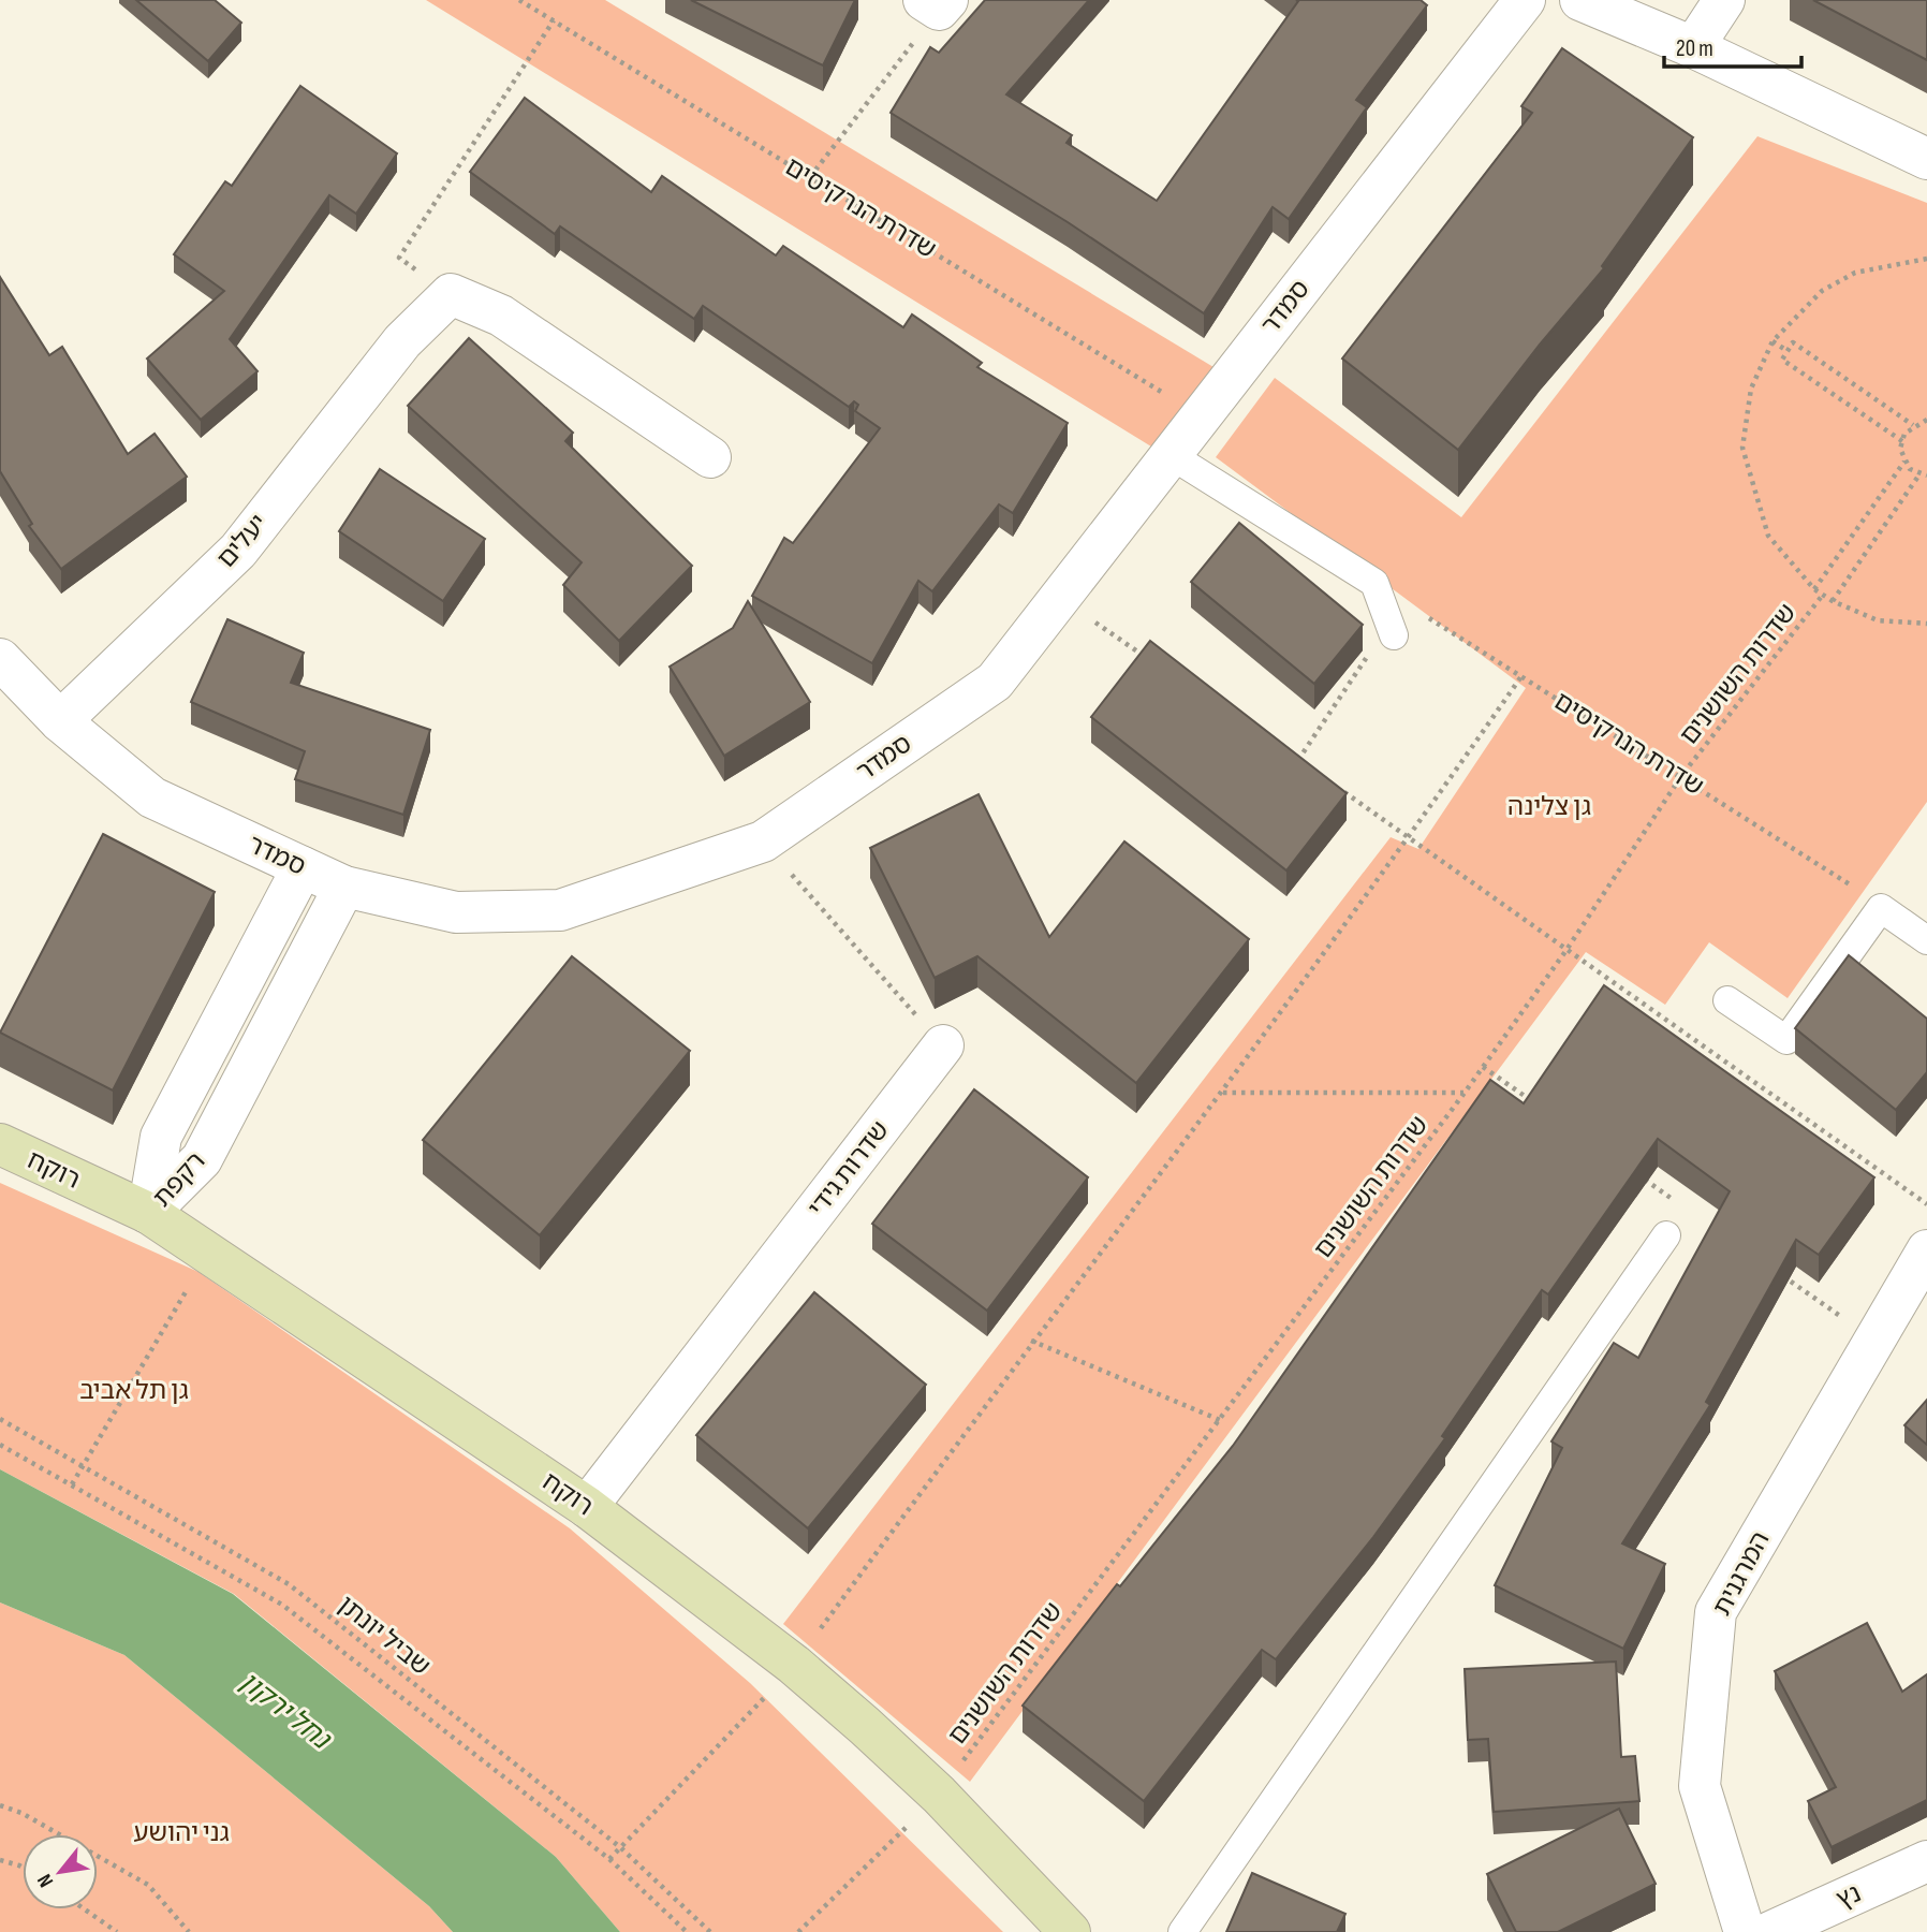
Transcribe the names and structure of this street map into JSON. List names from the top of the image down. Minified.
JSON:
{"streets":{"street":["סמדר","יעלים","שדרות גידי","רוקח","רקפת","המרגנית","נץ"],"path":["שדרת הנרקיסים","שדרות השושנים","שביל יונתן"]},"crossings":[["שדרת הנרקיסים","סמדר"],["שדרת הנרקיסים","שדרות השושנים"],["סמדר","יעלים"],["סמדר","רקפת"],["שדרות השושנים","רוקח"],["שדרות גידי","רוקח"],["רוקח","רקפת"]],"water":["נחל ירקון"],"parks":["גן צלינה","גן תל אביב","גני יהושע"],"scale_bar":"20 m","north":"bottom left"}
